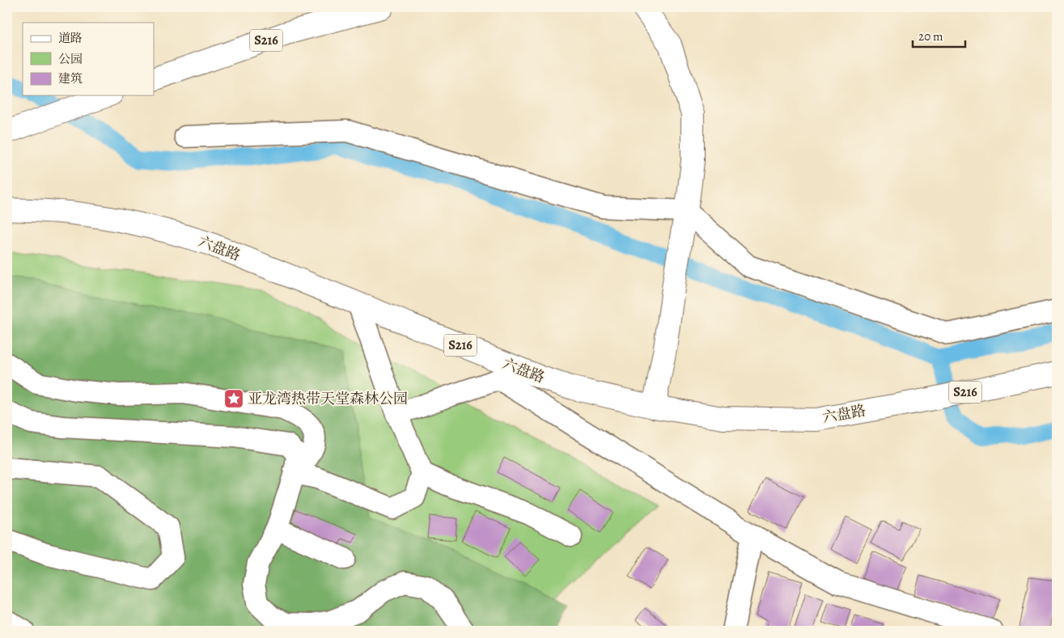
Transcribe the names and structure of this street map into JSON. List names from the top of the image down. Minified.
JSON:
{"streets":{"main road":["S216","六盘路"]},"places":{"place":["亚龙湾热带天堂森林公园"]},"legend":["道路","公园","建筑"],"scale_bar":"20 m"}
